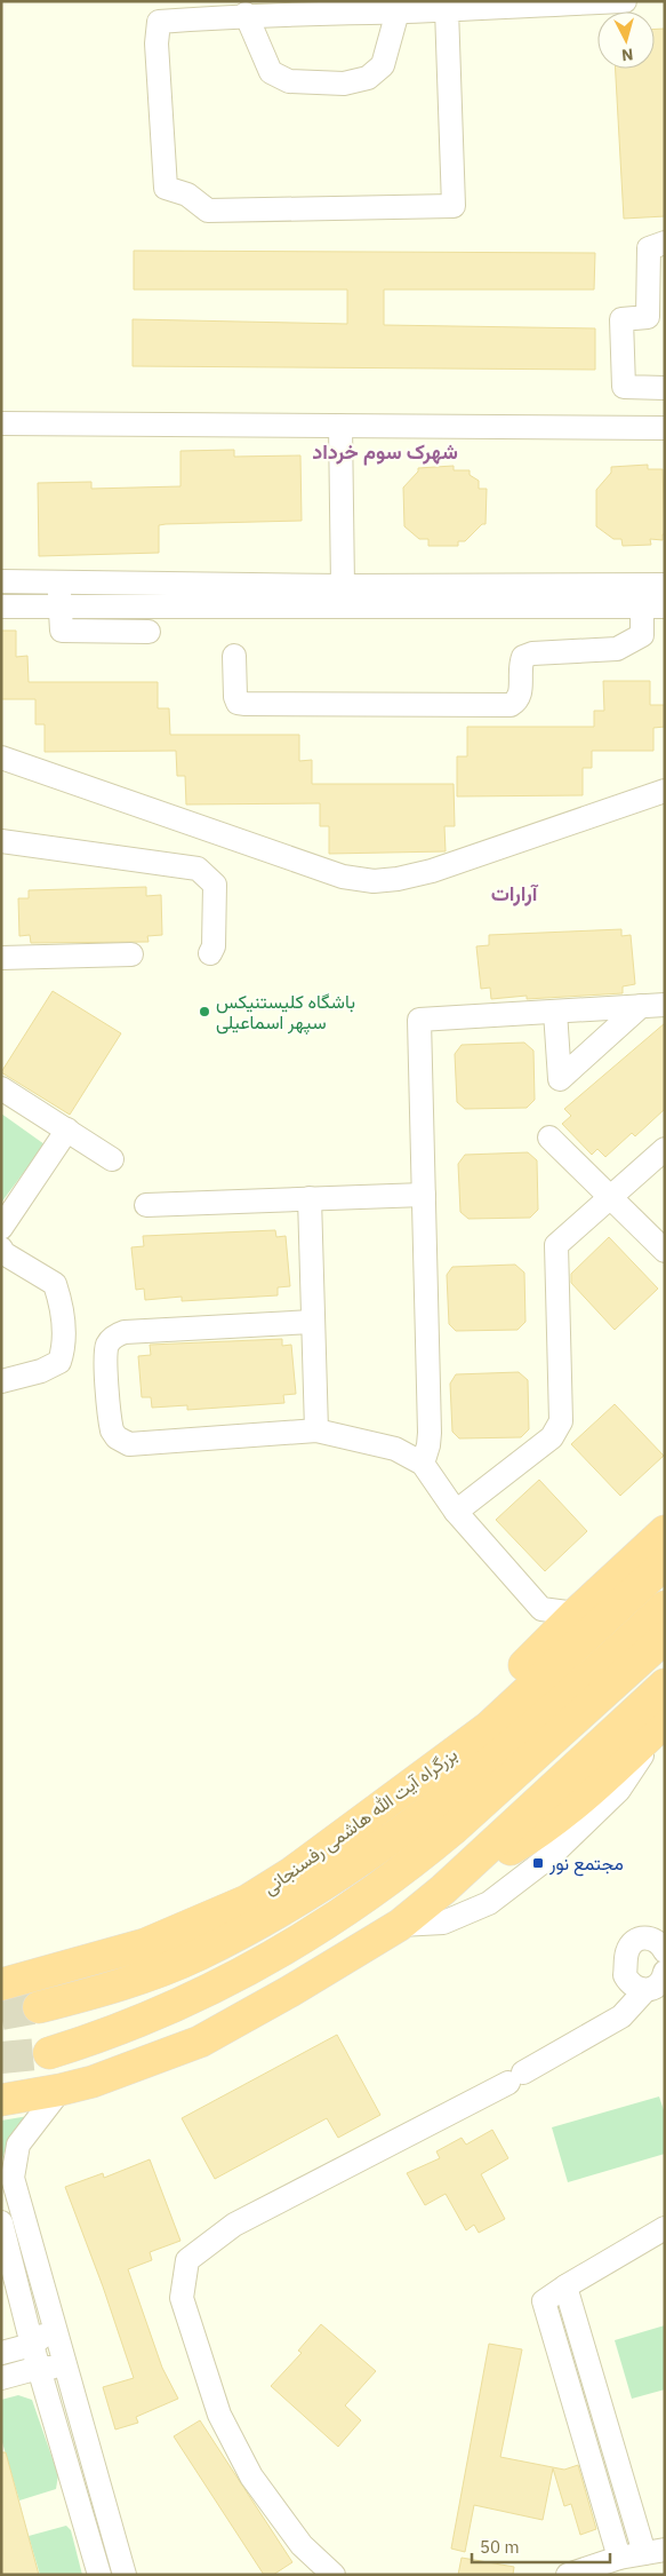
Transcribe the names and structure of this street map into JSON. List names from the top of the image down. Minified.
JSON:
{"streets":{"highway":["بزرگراه آیت الله هاشمی رفسنجانی"]},"districts":["شهرک سوم خرداد","آرارات"],"places":{"other":["باشگاه کلیستنیکس سپهر اسماعیلی"],"transit":["مجتمع نور"]},"scale_bar":"50 m","north":"bottom"}
